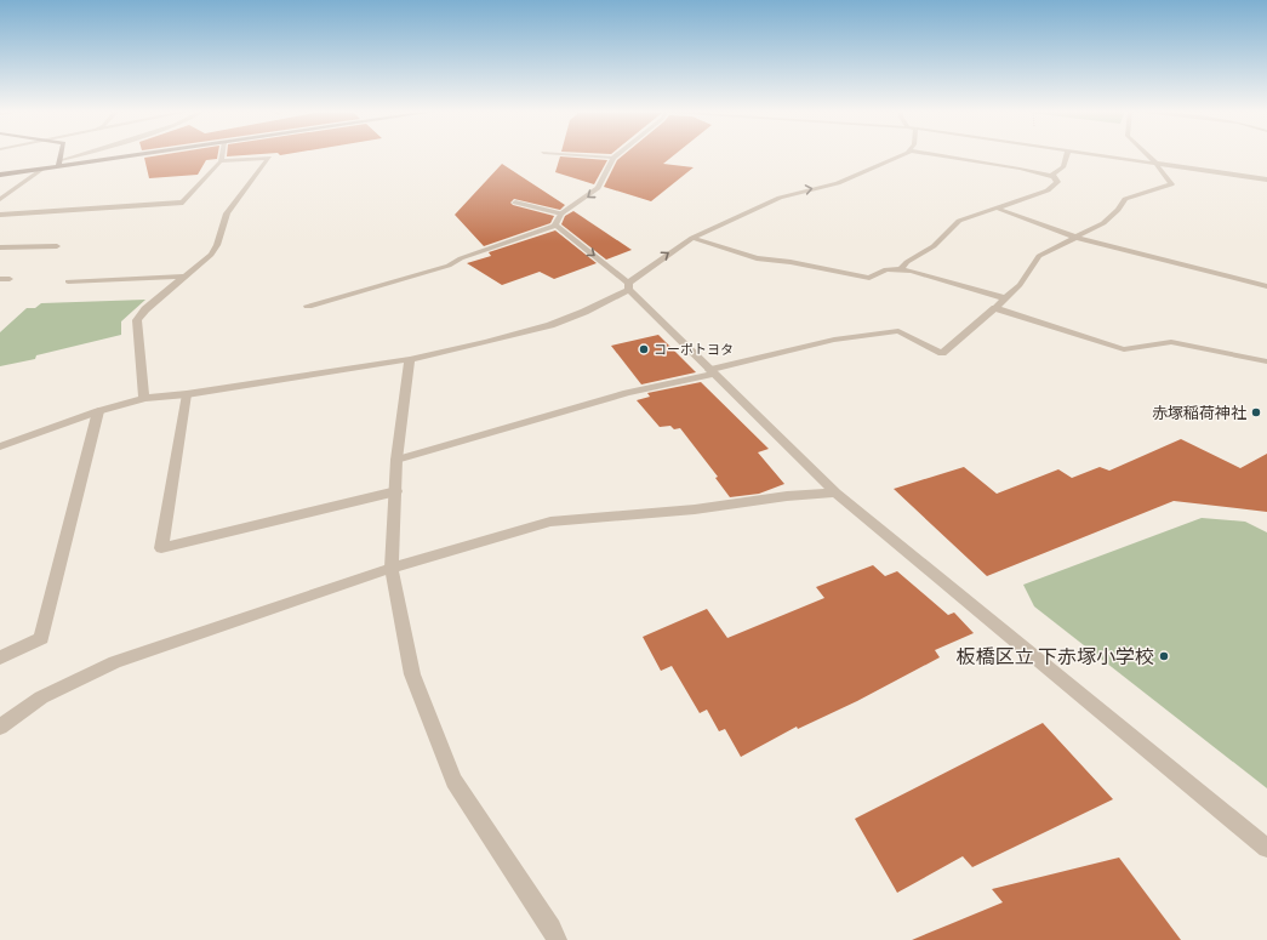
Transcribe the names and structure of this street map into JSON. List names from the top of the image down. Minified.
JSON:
{"places":["コーポトヨタ","赤塚稲荷神社","板橋区立 下赤塚小学校"]}
